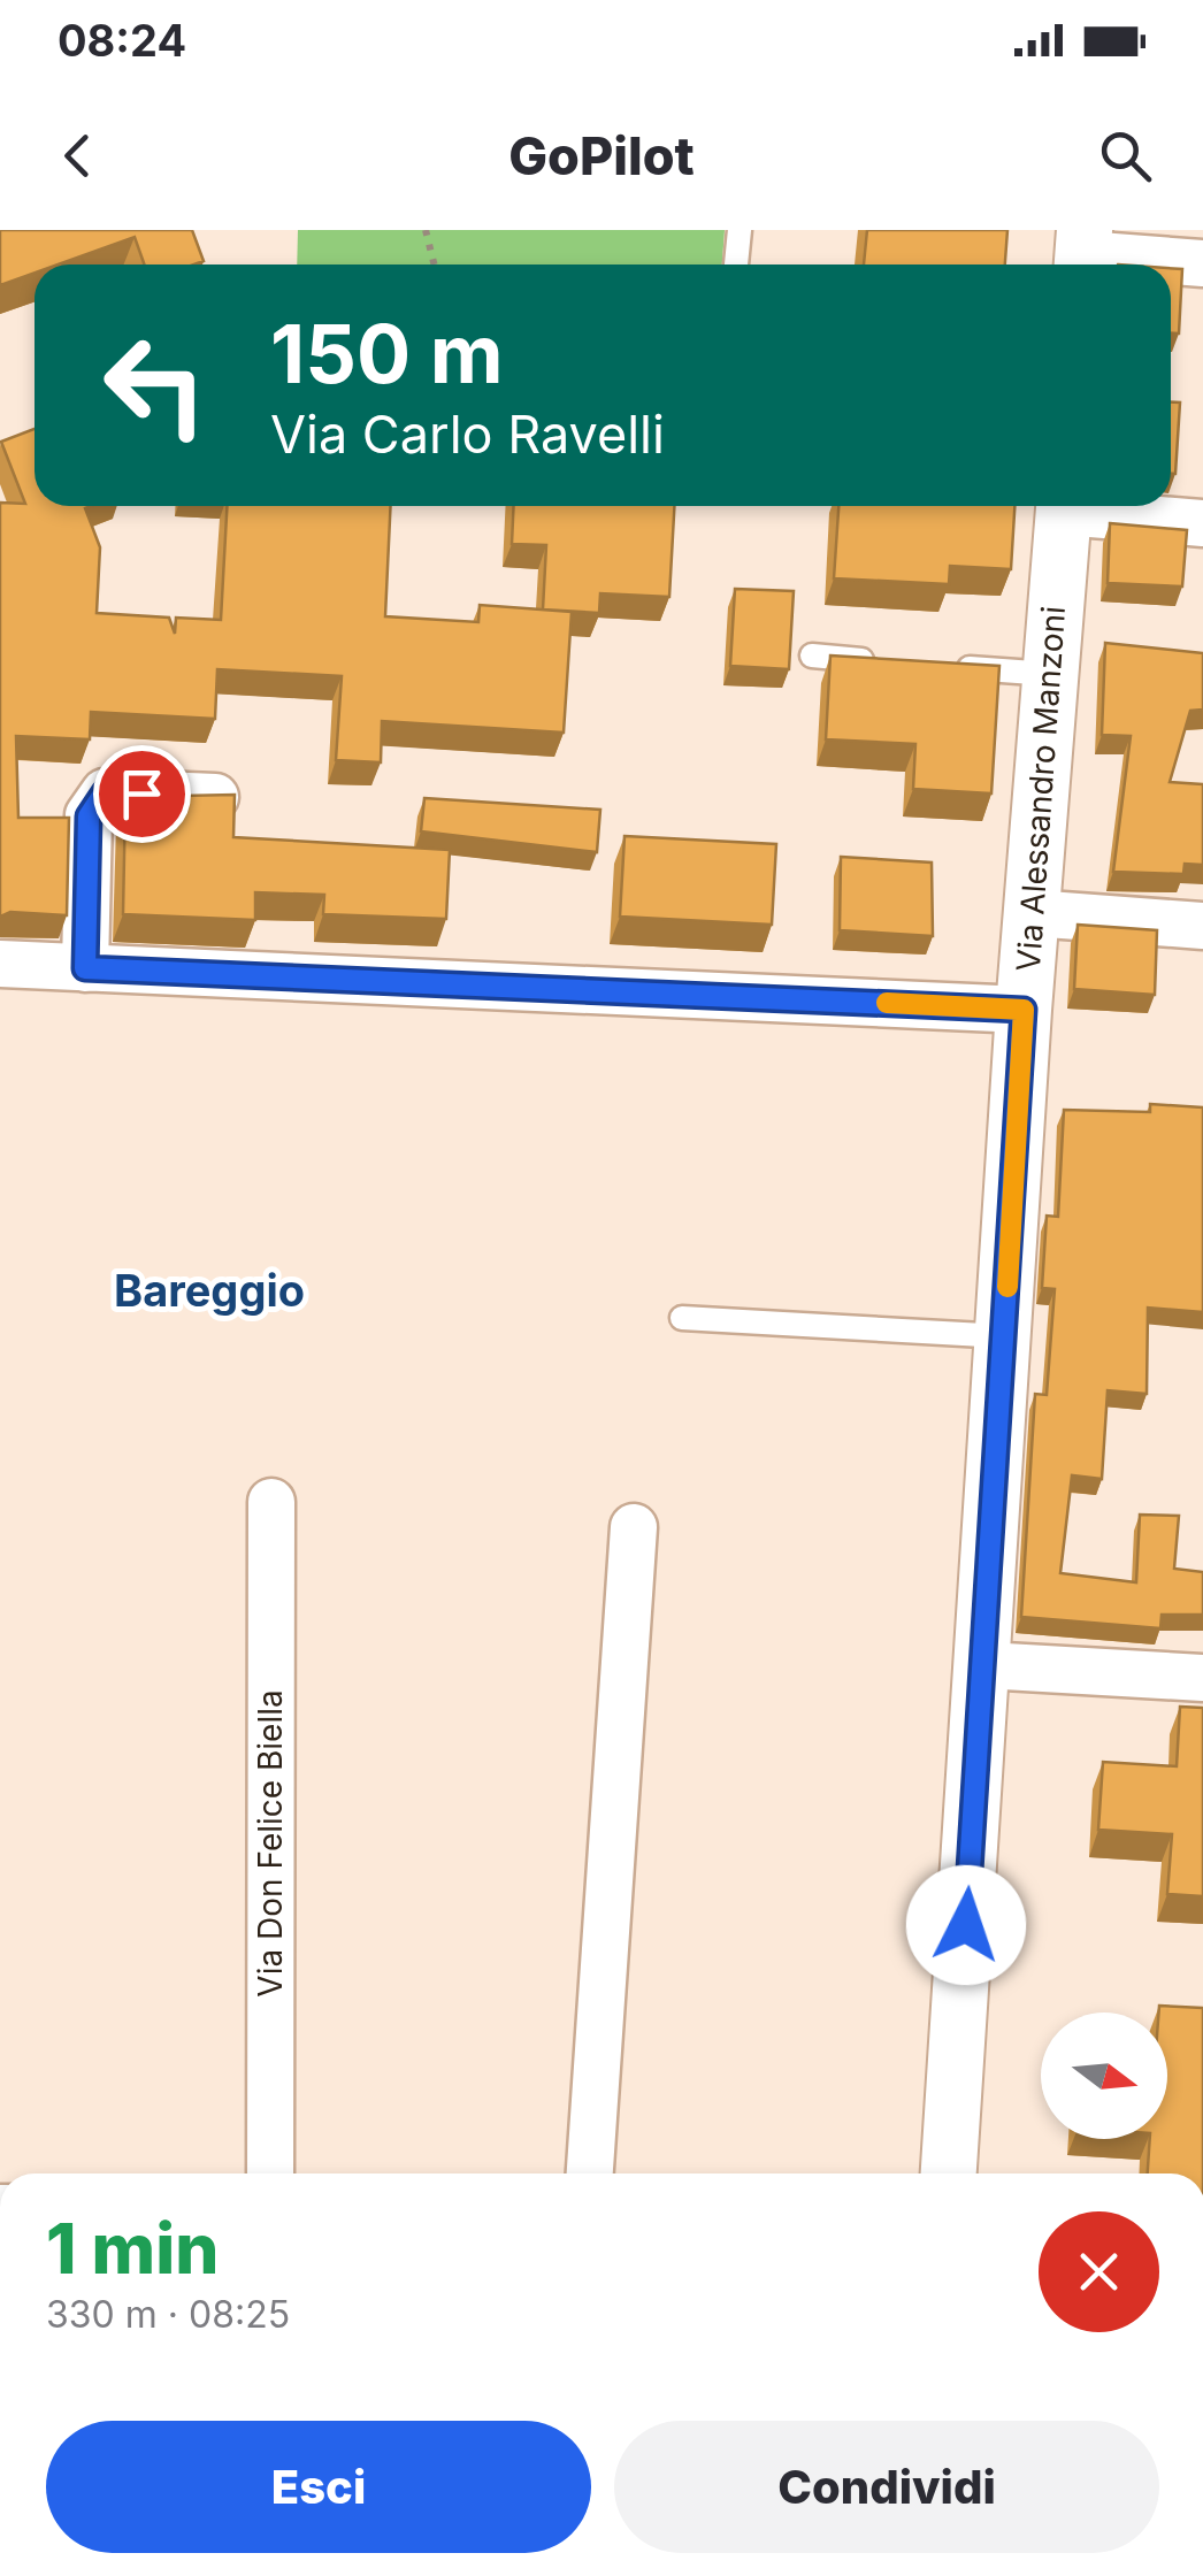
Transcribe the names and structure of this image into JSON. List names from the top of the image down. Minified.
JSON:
{"streets":{"street":["Via Alessandro Manzoni","Via Don Felice Biella"]},"districts":["Bareggio"],"north":"right","page":{"status":"08:24","header":"GoPilot","turn":["150 m","Via Carlo Ravelli"],"heading":["1 min","330 m · 08:25"],"buttons":["Esci","Condividi"]}}
